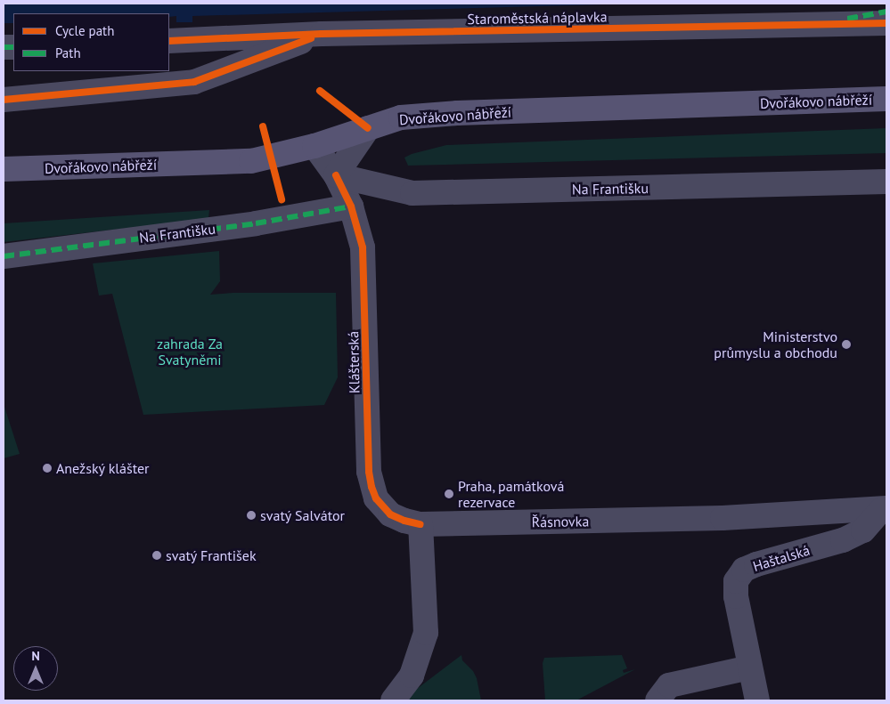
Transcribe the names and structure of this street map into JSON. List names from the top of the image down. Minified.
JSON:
{"streets":{"street":["Staroměstská náplavka","Dvořákovo nábřeží","Na Františku","Klášterská","Řásnovka","Haštalská"]},"crossings":[["Dvořákovo nábřeží","Klášterská"],["Na Františku","Klášterská"],["Klášterská","Řásnovka"],["Řásnovka","Haštalská"]],"parks":["zahrada Za Svatyněmi"],"places":["Ministerstvo průmyslu a obchodu","Anežský klášter","Praha, památková rezervace","svatý Salvátor","svatý František"],"legend":["Cycle path","Path"],"north":"top"}
